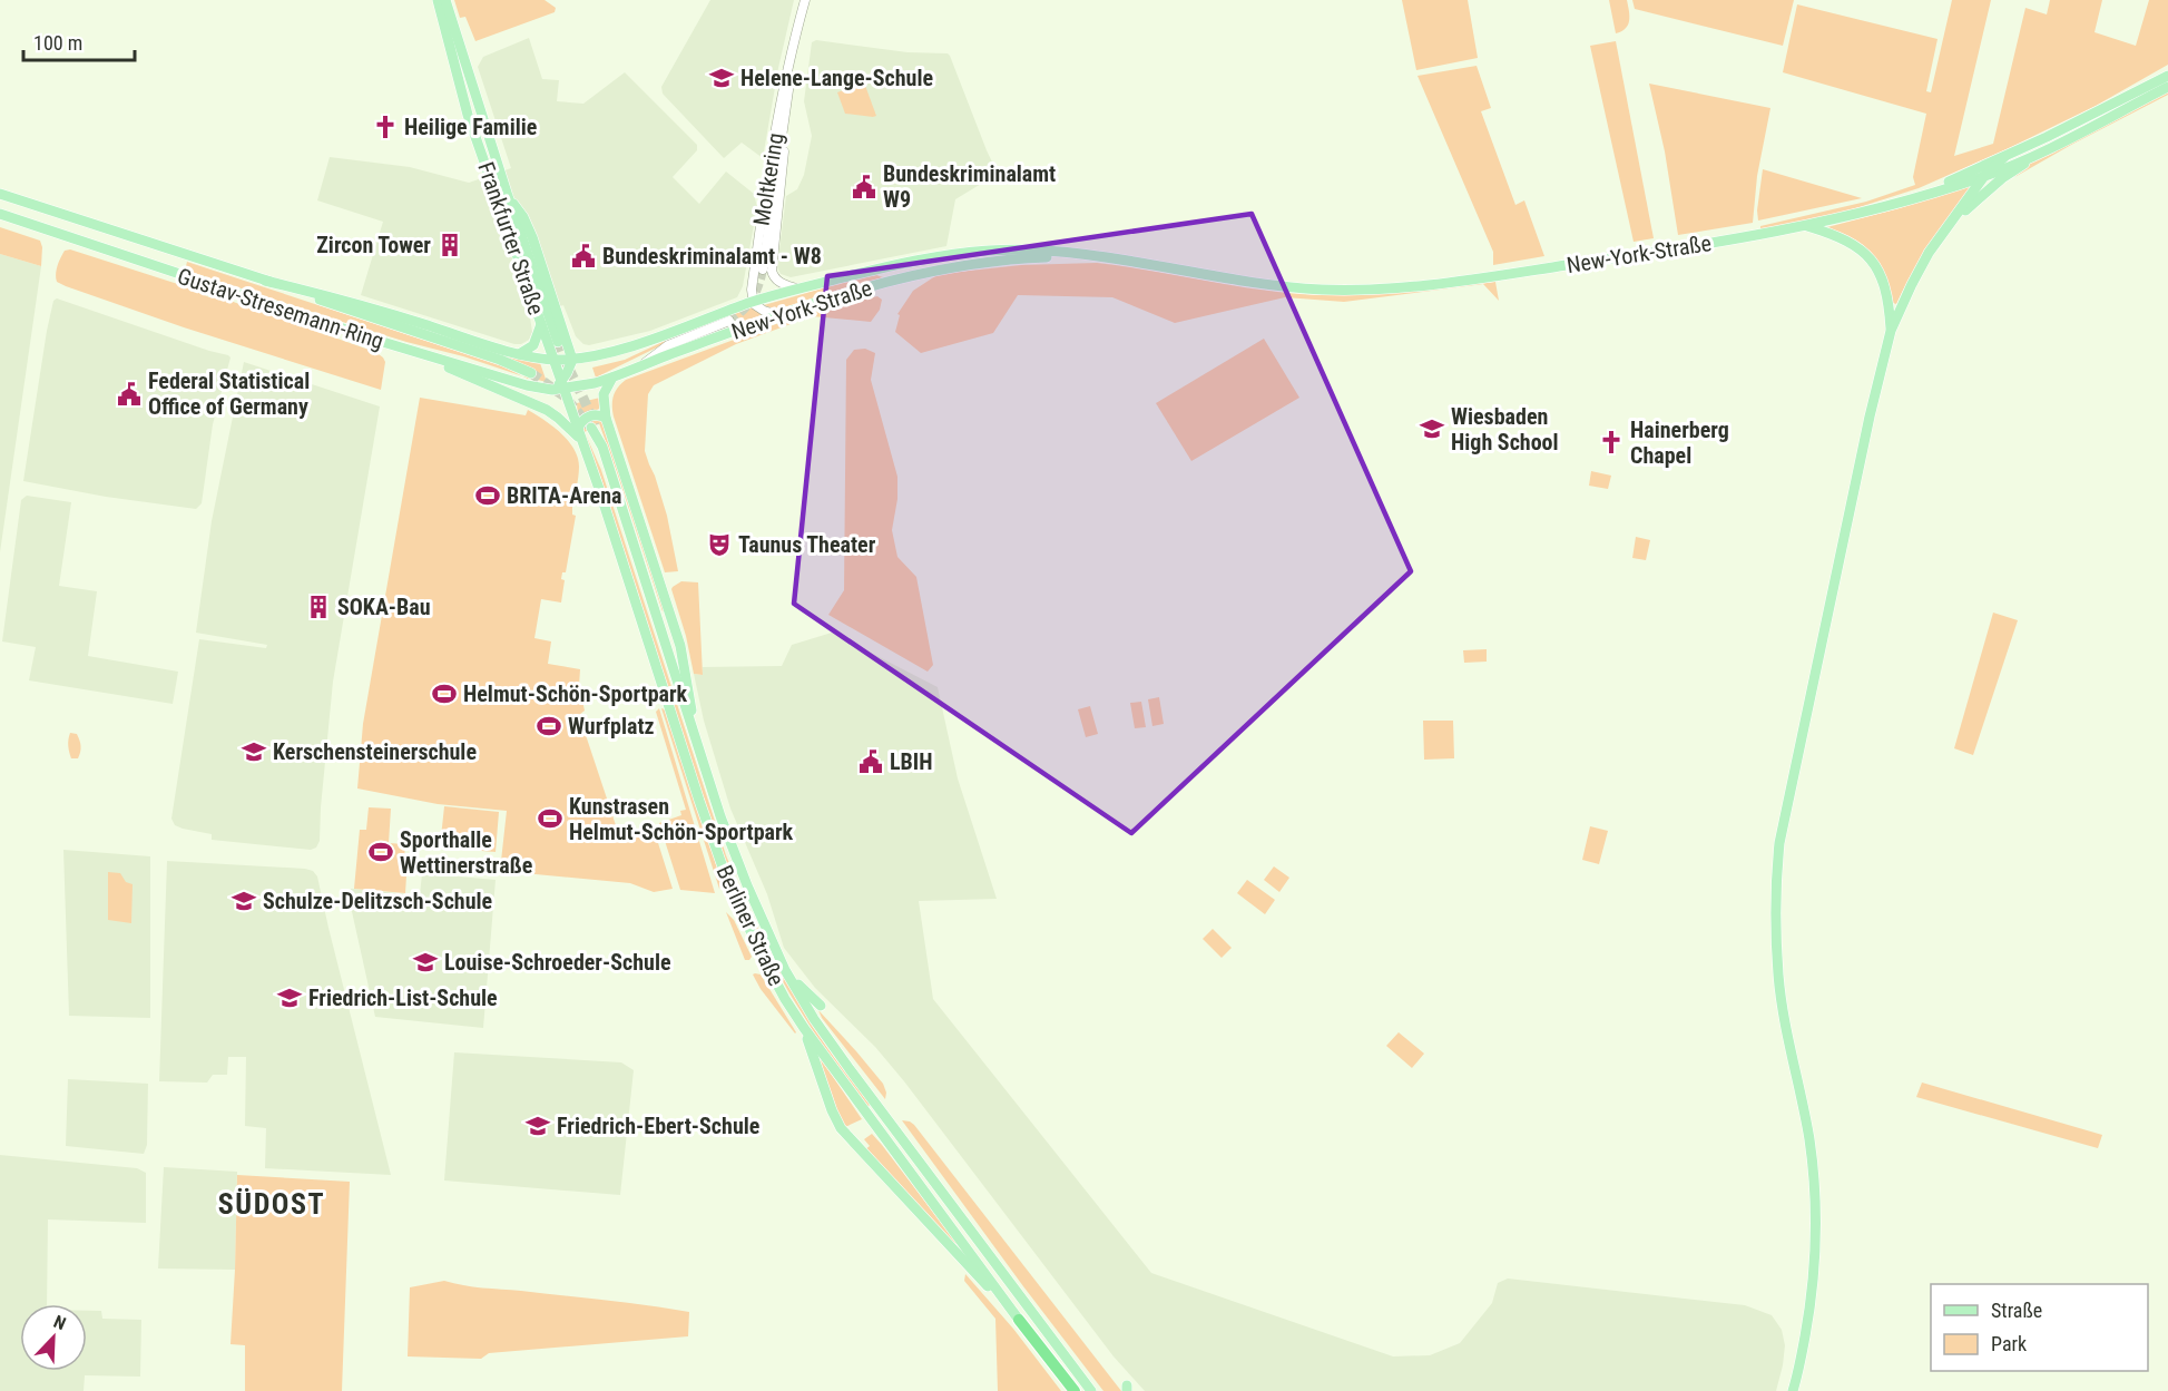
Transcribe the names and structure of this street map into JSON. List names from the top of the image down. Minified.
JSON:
{"streets":{"highway":["Berliner Straße"],"main road":["Frankfurter Straße","New-York-Straße","Gustav-Stresemann-Ring"],"street":["Moltkering"]},"crossings":[["Moltkering","New-York-Straße"],["Frankfurter Straße","New-York-Straße"],["Frankfurter Straße","Gustav-Stresemann-Ring"],["Frankfurter Straße","Berliner Straße"],["New-York-Straße","Gustav-Stresemann-Ring"],["New-York-Straße","Berliner Straße"],["Gustav-Stresemann-Ring","Berliner Straße"]],"districts":["SÜDOST"],"places":{"school or university":["Helene-Lange-Schule","Wiesbaden High School","Kerschensteinerschule","Schulze-Delitzsch-Schule","Louise-Schroeder-Schule","Friedrich-List-Schule","Friedrich-Ebert-Schule"],"church":["Heilige Familie","Hainerberg Chapel"],"public building":["Bundeskriminalamt W9","Bundeskriminalamt - W8","Federal Statistical Office of Germany","LBIH"],"building":["Zircon Tower","SOKA-Bau"],"sports":["BRITA-Arena","Helmut-Schön-Sportpark","Wurfplatz","Kunstrasen Helmut-Schön-Sportpark","Sporthalle Wettinerstraße"],"theatre":["Taunus Theater"]},"legend":["Straße","Park"],"scale_bar":"100 m","north":"top right"}
